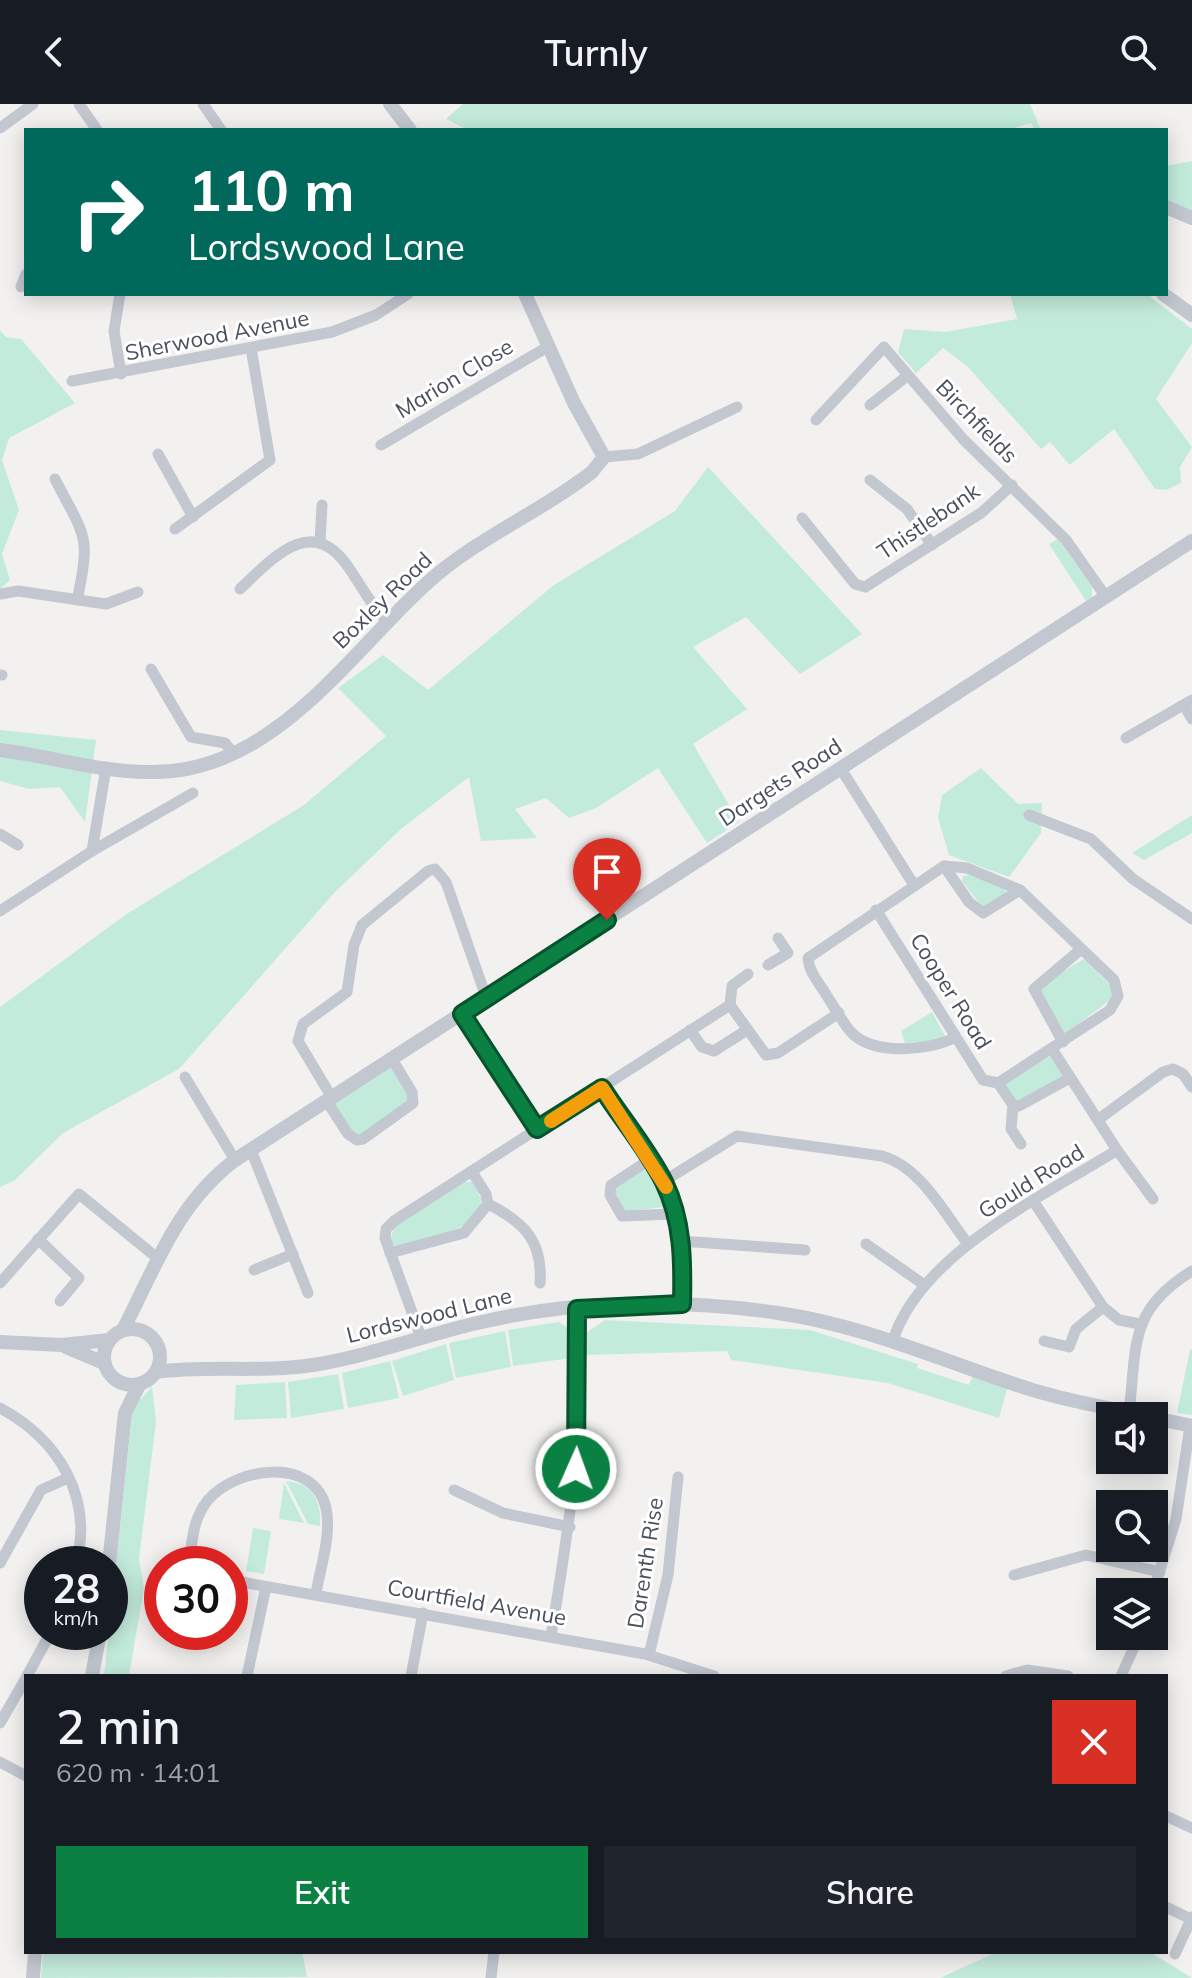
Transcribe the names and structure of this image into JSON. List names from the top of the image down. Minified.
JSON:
{"streets":{"street":["Sherwood Avenue","Marion Close","Birchfields","Thistlebank","Boxley Road","Dargets Road","Cooper Road","Gould Road","Lordswood Lane","Darenth Rise","Courtfield Avenue"]},"crossings":[["Birchfields","Thistlebank"],["Birchfields","Dargets Road"],["Dargets Road","Lordswood Lane"],["Gould Road","Lordswood Lane"],["Darenth Rise","Courtfield Avenue"]],"page":{"header":"Turnly","turn":["110 m","Lordswood Lane"],"speed":"28 km/h","limit":"30","heading":["2 min","620 m · 14:01"],"buttons":["Exit","Share"]}}
